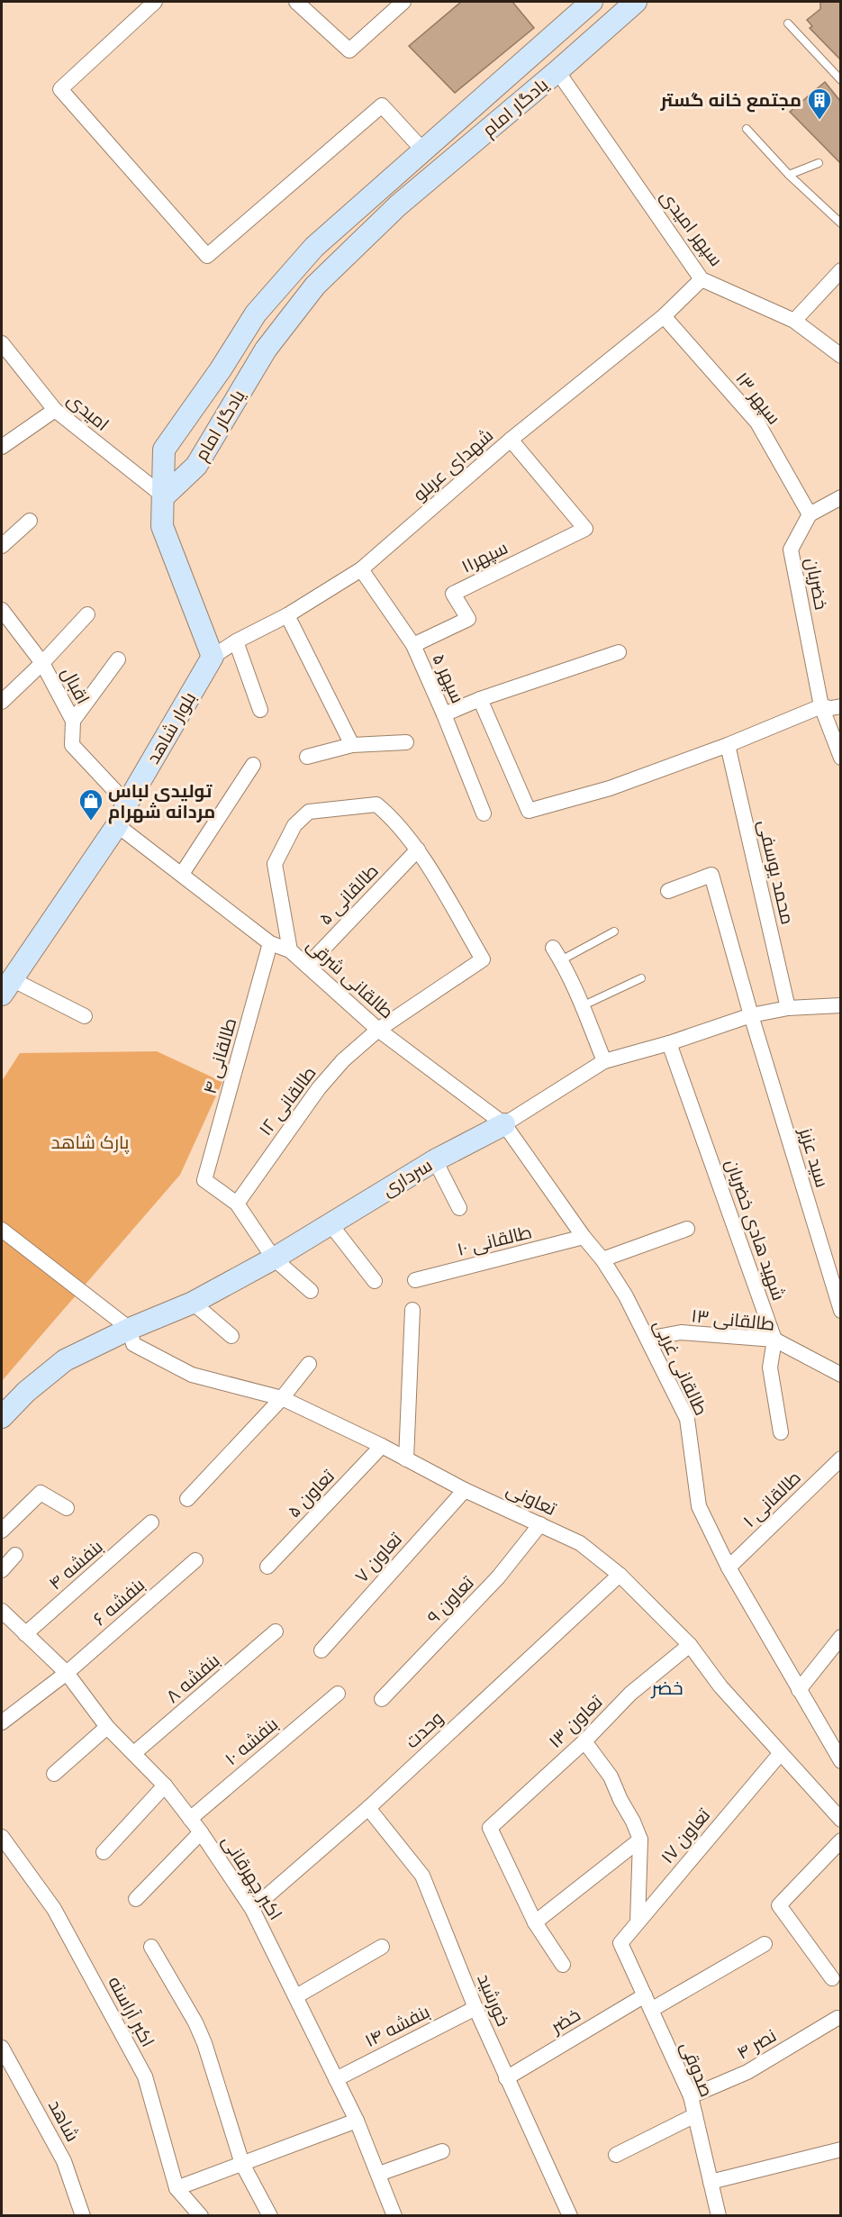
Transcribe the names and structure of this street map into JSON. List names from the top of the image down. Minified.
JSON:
{"streets":{"main road":["یادگار امام","بلوار شاهد","سرداری"],"street":["سپهر امیدی","سپهر ۱۳","امیدی","شهدای عربلو","سپهر۱۱","خضریان","سپهر ۵","اقبال","محمد یوسفی","طالقانی ۵","طالقانی شرقی","طالقانی ۴","طالقانی ۱۲","سید عزیز","شهید هادی خضریان","طالقانی ۱۰","طالقانی ۱۳","طالقانی غربی","تعاون ۵","تعاونی","طالقانی ۱","تعاون ۷","بنفشه ۴","تعاون ۹","بنفشه ۶","بنفشه ۸","تعاون ۱۳","وحدت","بنفشه ۱۰","تعاون ۱۷","اکبر چهرقانی","خورشید","اکبر آراسته","خضر","بنفشه ۱۴","نصر ۴","صدوقی","شاهد"]},"crossings":[["یادگار امام","سپهر امیدی"],["یادگار امام","امیدی"],["سپهر امیدی","شهدای عربلو"],["سپهر ۱۳","شهدای عربلو"],["سپهر ۱۳","خضریان"],["شهدای عربلو","سپهر۱۱"],["شهدای عربلو","سپهر ۵"],["شهدای عربلو","بلوار شاهد"],["سپهر۱۱","سپهر ۵"],["اقبال","بلوار شاهد"],["بلوار شاهد","طالقانی شرقی"],["محمد یوسفی","سرداری"],["طالقانی ۵","طالقانی شرقی"],["طالقانی ۵","طالقانی ۱۲"],["طالقانی شرقی","طالقانی ۴"],["طالقانی شرقی","طالقانی ۱۲"],["طالقانی شرقی","سرداری"],["طالقانی شرقی","طالقانی غربی"],["طالقانی ۴","طالقانی ۱۲"],["سید عزیز","سرداری"],["سرداری","شهید هادی خضریان"],["سرداری","طالقانی غربی"],["سرداری","تعاونی"],["شهید هادی خضریان","طالقانی ۱۳"],["طالقانی ۱۰","طالقانی غربی"],["طالقانی ۱۳","طالقانی غربی"],["طالقانی غربی","طالقانی ۱"],["تعاون ۵","تعاونی"],["تعاونی","تعاون ۷"],["تعاونی","تعاون ۹"],["تعاونی","تعاون ۱۳"],["تعاونی","وحدت"],["تعاونی","تعاون ۱۷"],["بنفشه ۴","اکبر چهرقانی"],["بنفشه ۶","اکبر چهرقانی"],["بنفشه ۸","اکبر چهرقانی"],["وحدت","اکبر چهرقانی"],["وحدت","خورشید"],["بنفشه ۱۰","اکبر چهرقانی"],["تعاون ۱۷","صدوقی"],["اکبر چهرقانی","بنفشه ۱۴"],["خورشید","خضر"],["خورشید","بنفشه ۱۴"],["خضر","صدوقی"],["نصر ۴","صدوقی"]],"districts":["خضر"],"parks":["پارک شاهد"],"places":{"building":["مجتمع خانه گستر"],"shop":["تولیدی لباس مردانه شهرام"]}}
